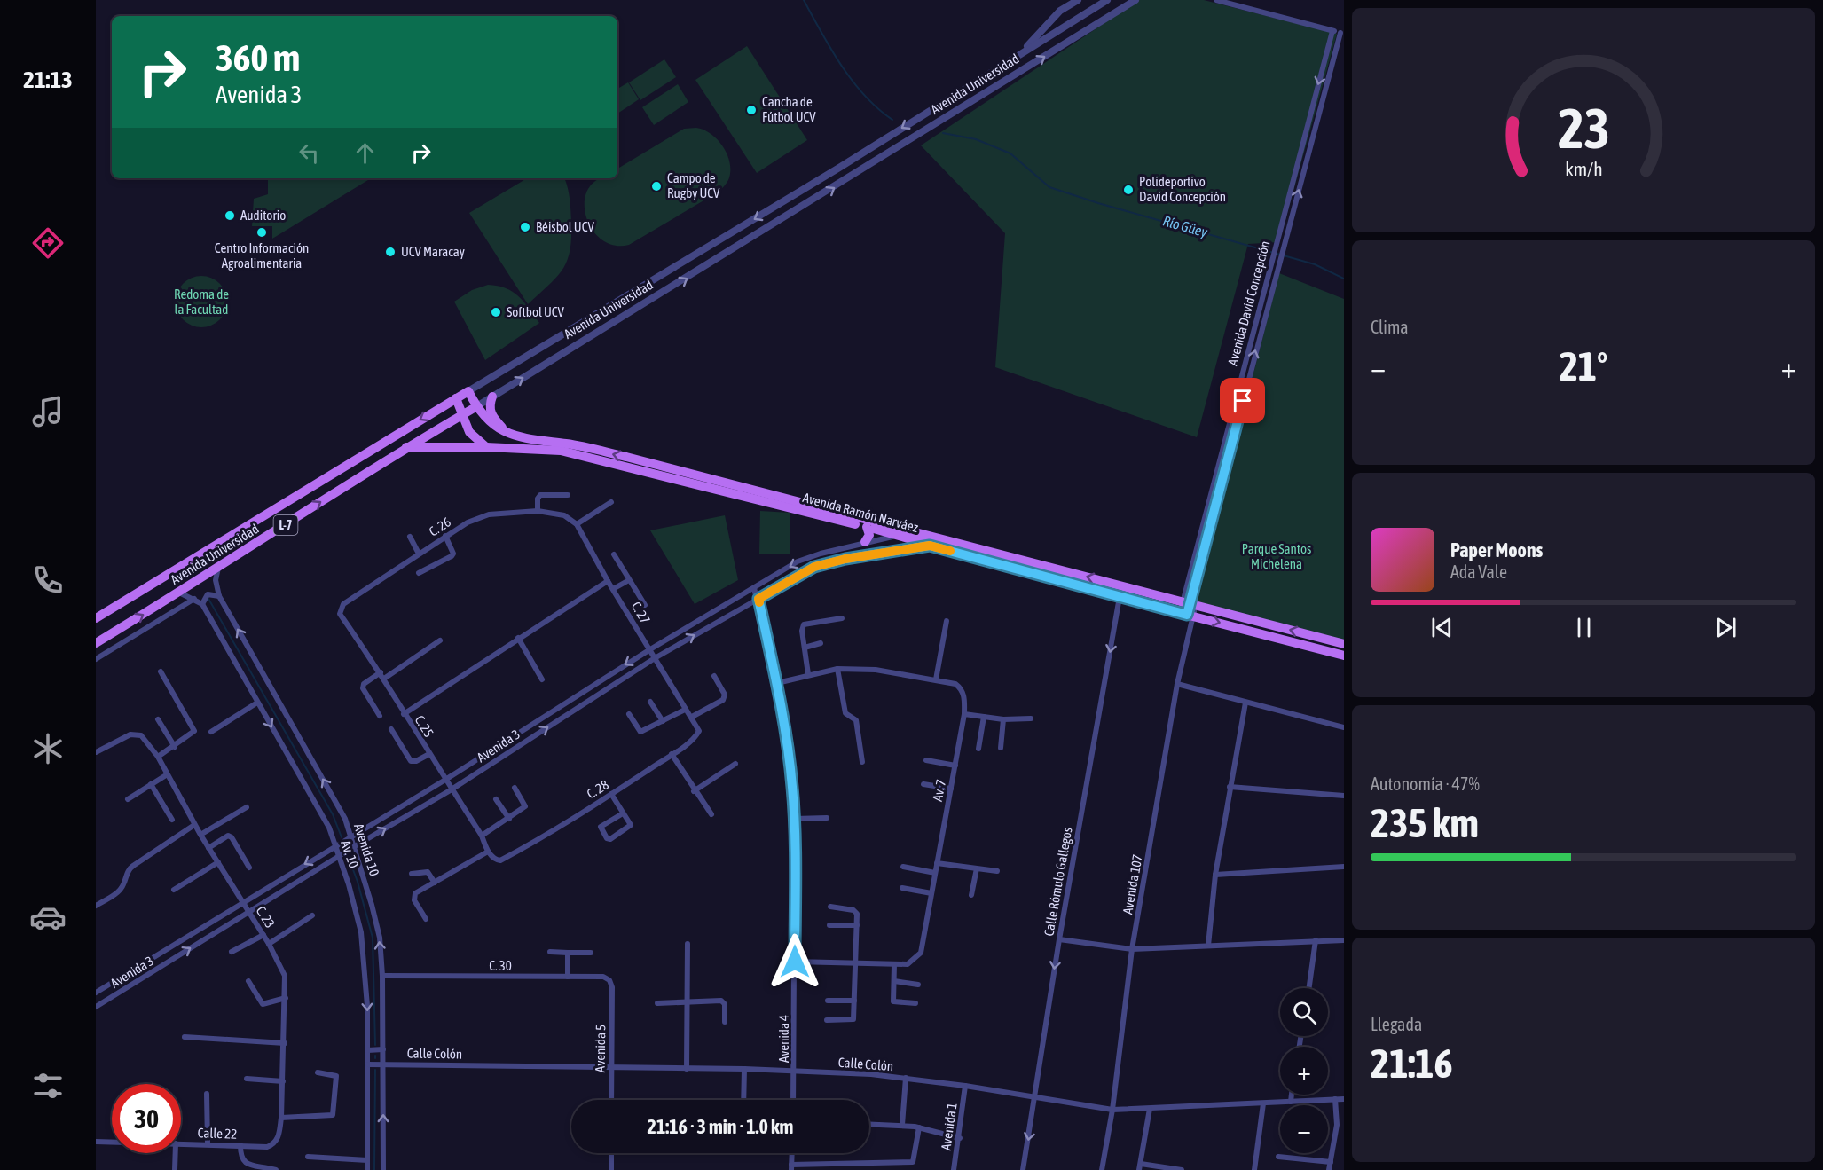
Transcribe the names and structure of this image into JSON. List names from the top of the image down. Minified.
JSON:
{"streets":{"main road":["Avenida Universidad","Avenida Ramón Narváez","L-7"],"street":["Avenida David Concepción","C. 26","C. 27","C. 25","Avenida 3","C. 28","Av. 7","Avenida 10","Av. 10","Calle Rómulo Gallegos","Avenida 107","C. 23","C. 30","Avenida 4","Avenida 5","Calle Colón","Avenida 1","Calle 22"]},"crossings":[["Avenida Universidad","Avenida Ramón Narváez"],["Avenida Universidad","Avenida 10"],["Avenida Universidad","Av. 10"],["Avenida David Concepción","Avenida Ramón Narváez"],["Avenida David Concepción","Avenida 107"],["Avenida Ramón Narváez","Avenida 3"],["Avenida Ramón Narváez","Calle Rómulo Gallegos"],["Avenida Ramón Narváez","Avenida 107"],["C. 26","C. 27"],["C. 26","C. 25"],["C. 27","Avenida 3"],["C. 27","C. 28"],["C. 25","Avenida 3"],["C. 25","C. 28"],["Avenida 3","Avenida 10"],["Avenida 3","Av. 10"],["Avenida 3","C. 23"],["Avenida 3","Avenida 4"],["Av. 7","Avenida 4"],["Avenida 10","C. 30"],["Avenida 10","Calle Colón"],["Av. 10","Calle Colón"],["Calle Rómulo Gallegos","Calle Colón"],["Avenida 107","Calle Colón"],["C. 23","Calle 22"],["C. 30","Avenida 5"],["Avenida 4","Calle Colón"],["Avenida 5","Calle Colón"],["Calle Colón","Avenida 1"]],"one_way":["Avenida 10","Av. 10","Calle Rómulo Gallegos"],"water":["Río Güey"],"parks":["Redoma de la Facultad","Parque Santos Michelena"],"places":["Cancha de Fútbol UCV","Campo de Rugby UCV","Polideportivo David Concepción","Auditorio","Béisbol UCV","Centro Información Agroalimentaria","UCV Maracay","Softbol UCV"],"page":{"tabs":"21:13","turn":["360 m","Avenida 3"],"tile":["Clima",["Autonomía · 47%","235 km"],["Llegada","21:16"]],"heat":["−","21°","+"],"song":["Paper Moons","Ada Vale"],"map_buttons":["+","−"],"limit":"30","trip":"21:16 · 3 min · 1.0 km","gauge":["23","km/h"]}}
